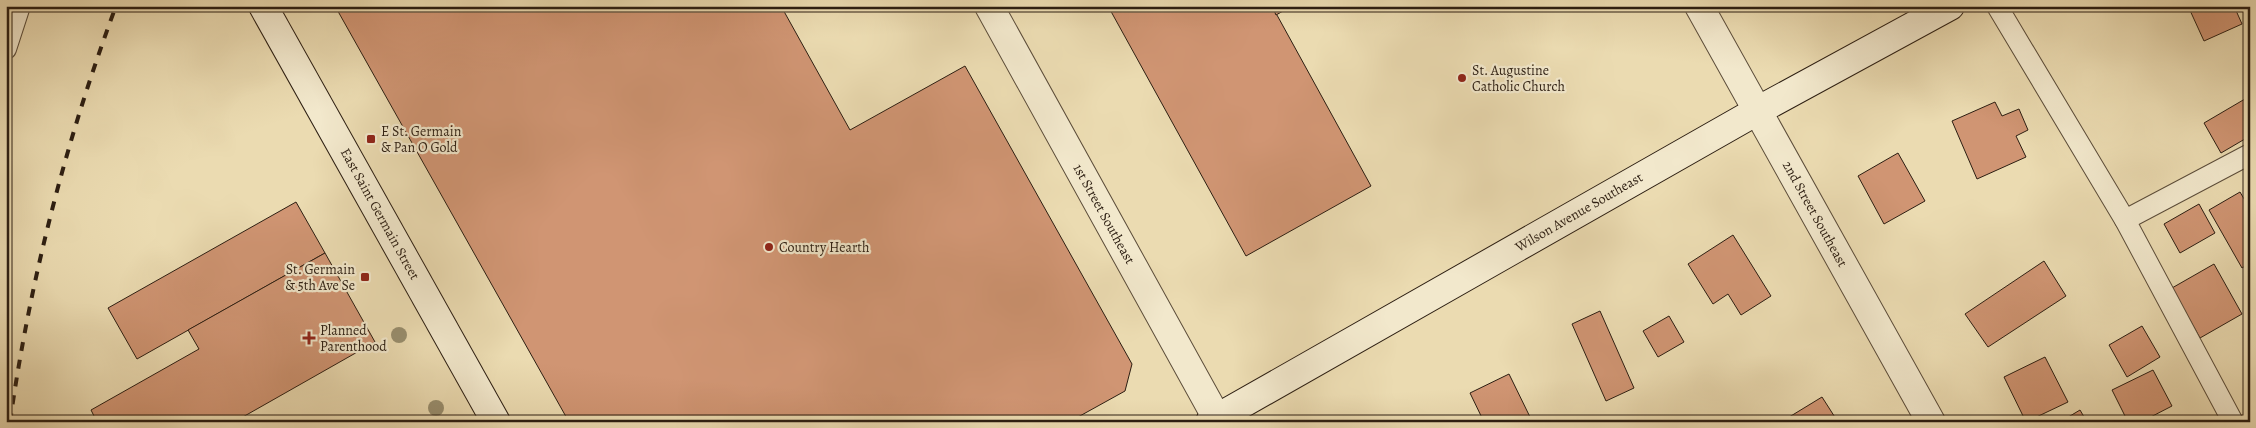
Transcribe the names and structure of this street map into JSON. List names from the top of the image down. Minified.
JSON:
{"streets":{"street":["Wilson Avenue Southeast","East Saint Germain Street","1st Street Southeast","2nd Street Southeast"]},"crossings":[["Wilson Avenue Southeast","1st Street Southeast"],["Wilson Avenue Southeast","2nd Street Southeast"]],"places":{"other":["St. Augustine Catholic Church","Country Hearth"],"transit":["E St. Germain & Pan O Gold","St. Germain & 5th Ave Se"],"health":["Planned Parenthood"]}}
